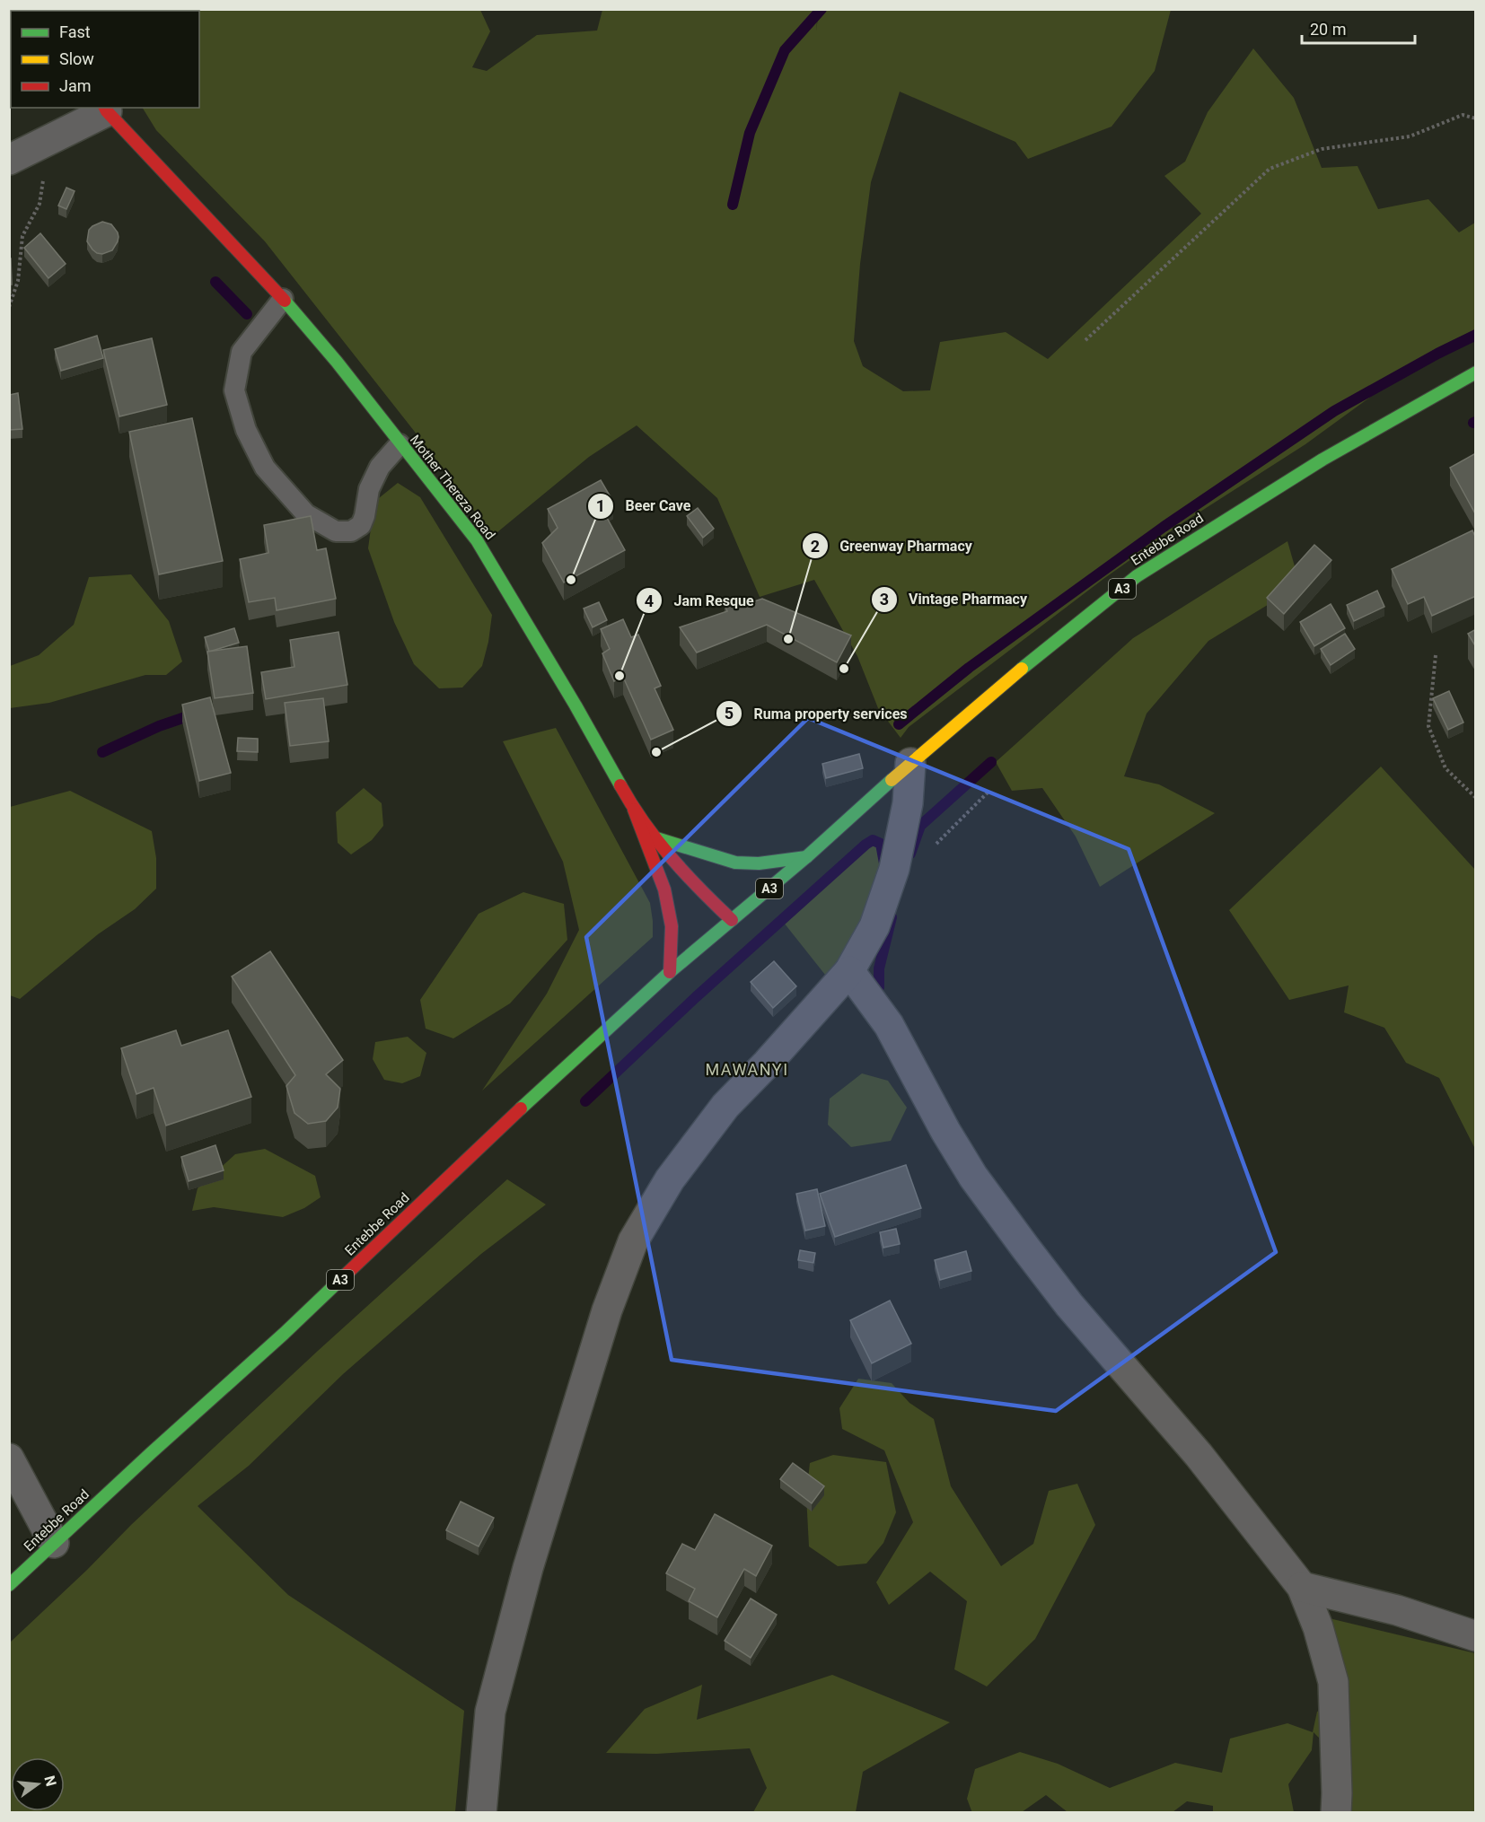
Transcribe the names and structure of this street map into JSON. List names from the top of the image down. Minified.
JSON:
{"streets":{"main road":["Mother Thereza Road","Entebbe Road","A3"]},"crossings":[["Mother Thereza Road","A3"],["Entebbe Road","A3"]],"districts":["MAWANYI"],"places":["Beer Cave","Greenway Pharmacy","Vintage Pharmacy","Jam Resque","Ruma property services"],"legend":["Fast","Slow","Jam"],"scale_bar":"20 m","north":"right"}
